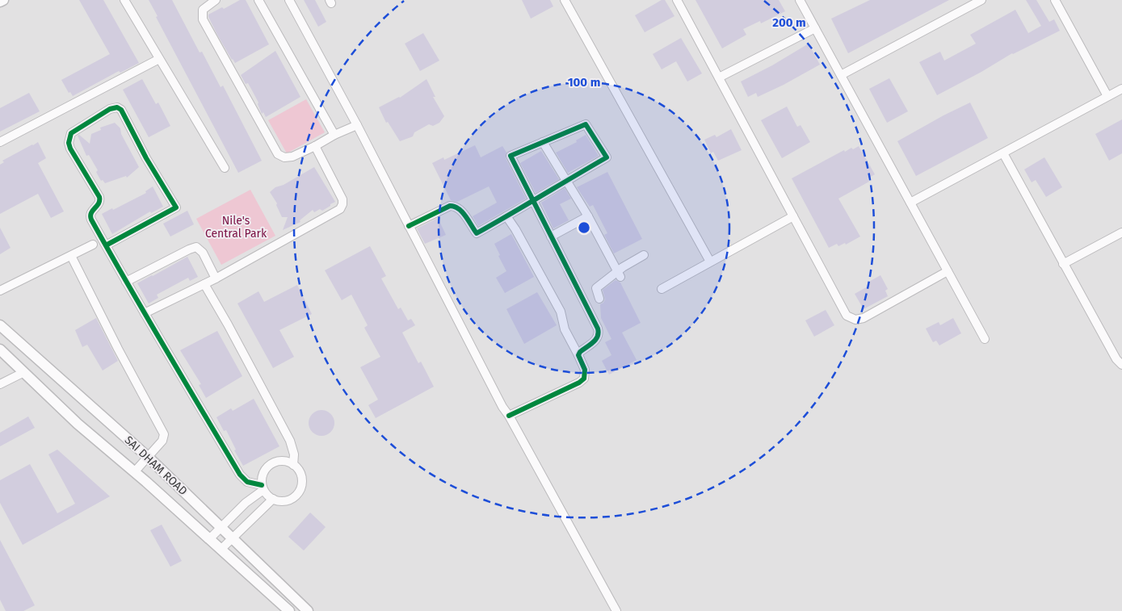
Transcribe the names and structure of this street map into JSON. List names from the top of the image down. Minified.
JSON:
{"streets":{"street":["SAI DHAM ROAD"]},"parks":["Nile's Central Park"],"rings":["200 m","100 m"]}
